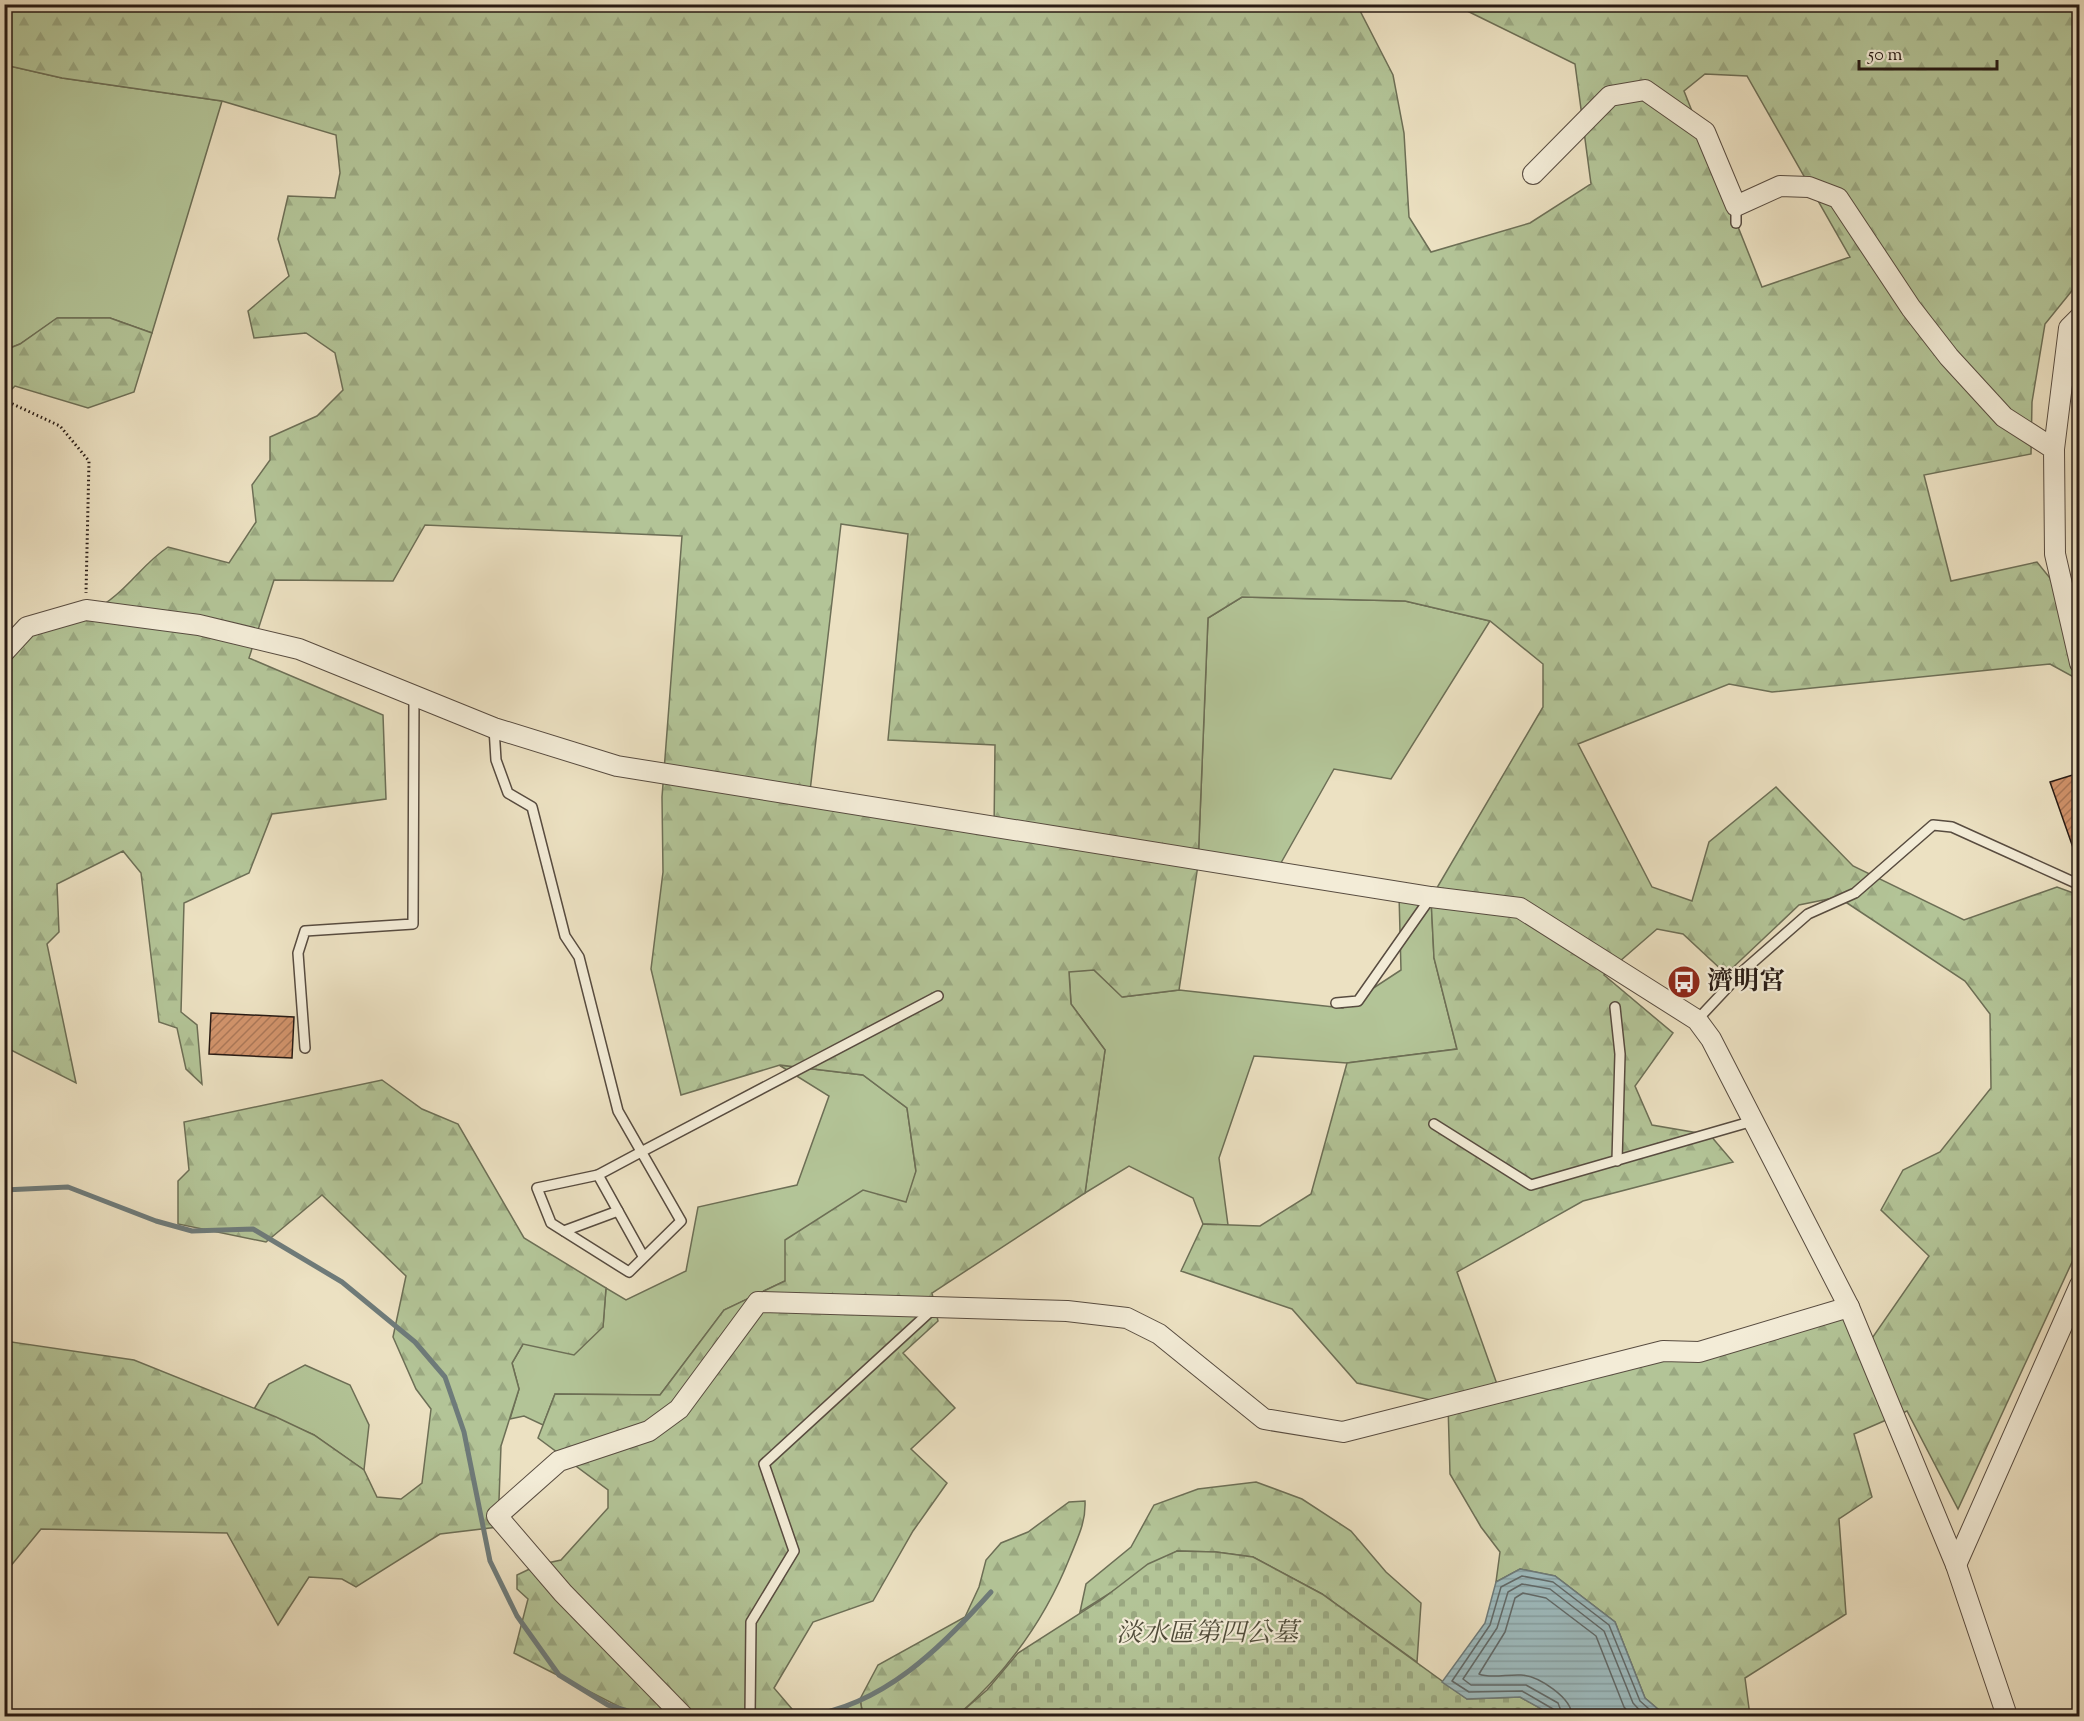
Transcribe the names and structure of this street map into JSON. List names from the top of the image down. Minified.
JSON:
{"parks":["淡水區第四公墓"],"places":{"bus stop":["濟明宮"]},"scale_bar":"50 m"}
